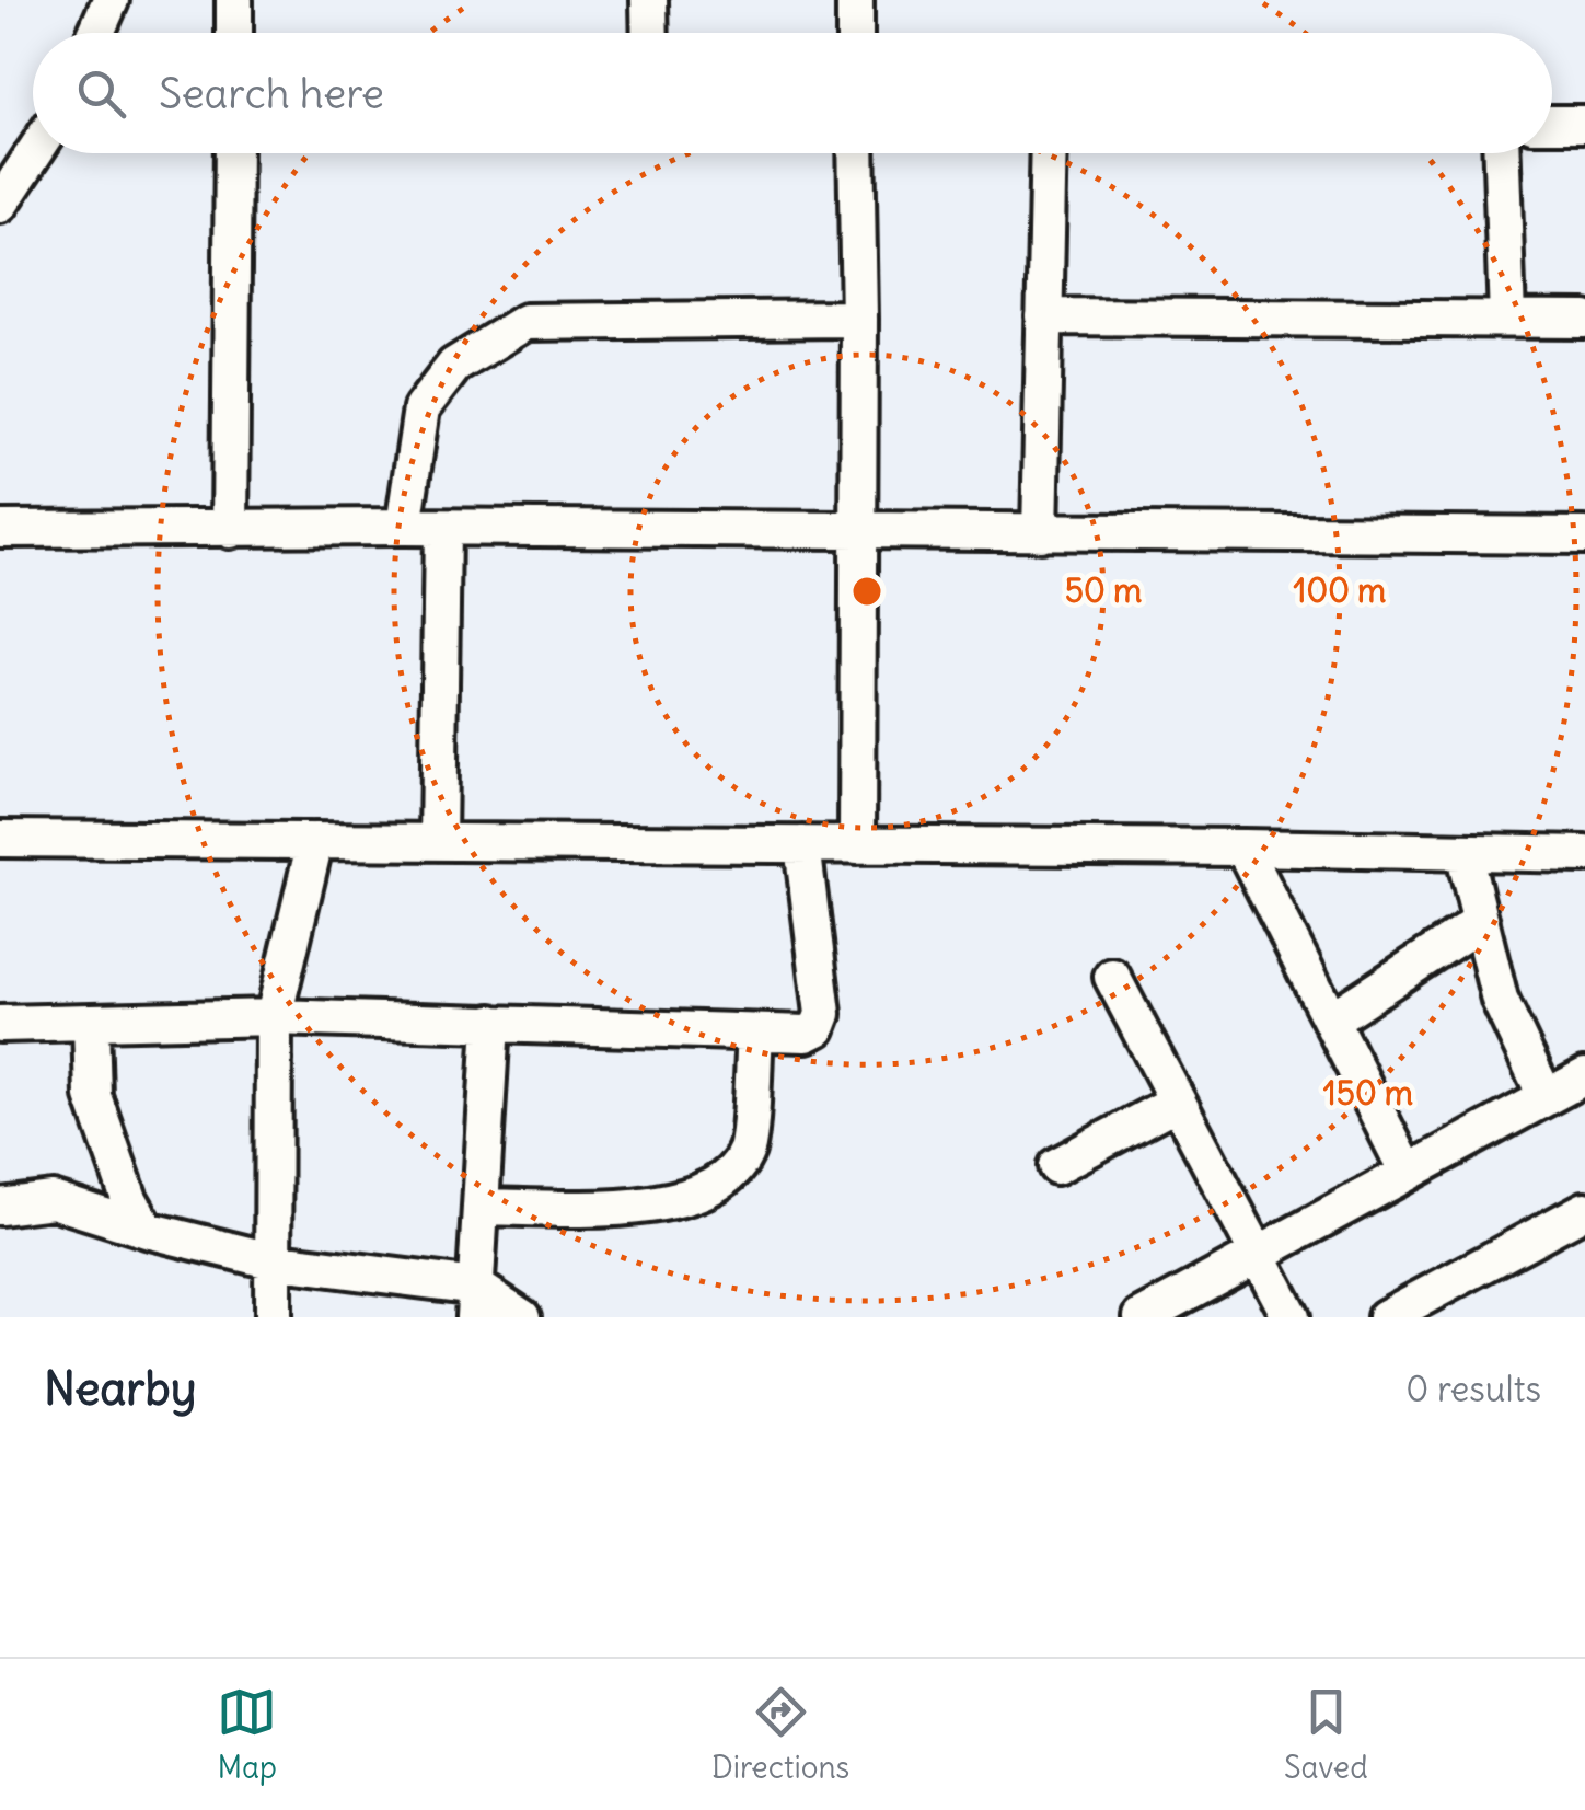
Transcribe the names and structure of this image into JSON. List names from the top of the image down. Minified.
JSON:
{"page":{"search":"Search here","heading":["Nearby","0 results"],"nav":["Map","Directions","Saved"]},"rings":["50 m","100 m","150 m"]}
